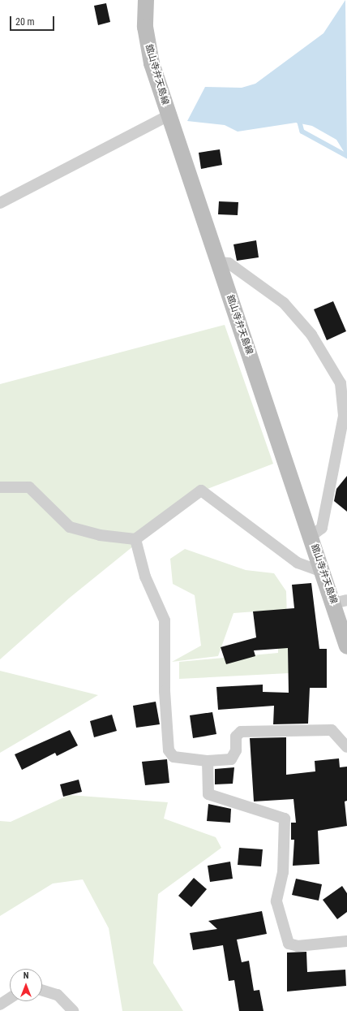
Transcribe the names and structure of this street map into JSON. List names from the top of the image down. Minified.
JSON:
{"streets":{"main road":["舘山寺弁天島線"]},"scale_bar":"20 m","north":"top"}
